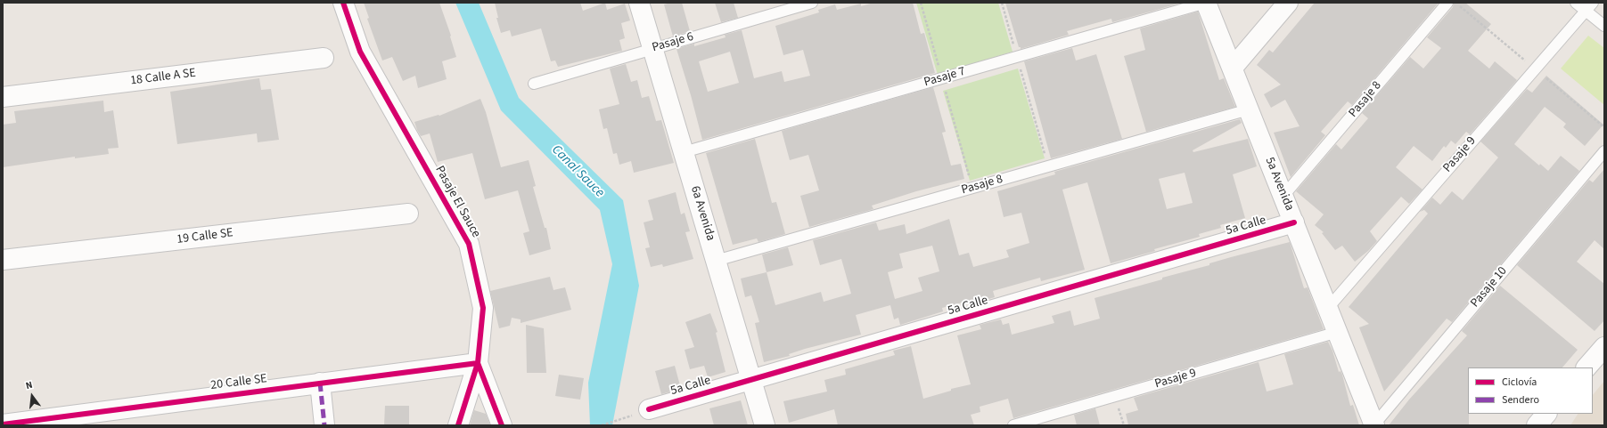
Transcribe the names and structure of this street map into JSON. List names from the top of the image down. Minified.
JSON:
{"streets":{"street":["18 Calle A SE","5a Avenida","Pasaje El Sauce","6a Avenida","5a Calle","19 Calle SE","20 Calle SE"],"lane":["Pasaje 6","Pasaje 7","Pasaje 8","Pasaje 9","Pasaje 10"]},"crossings":[["Pasaje 6","6a Avenida"],["Pasaje 7","5a Avenida"],["Pasaje 7","6a Avenida"],["Pasaje 8","5a Avenida"],["Pasaje 8","6a Avenida"],["Pasaje 9","5a Avenida"],["5a Avenida","5a Calle"],["5a Avenida","Pasaje 10"],["Pasaje El Sauce","20 Calle SE"],["6a Avenida","5a Calle"]],"water":["Canal Sauce"],"legend":["Ciclovía","Sendero"],"north":"top"}
